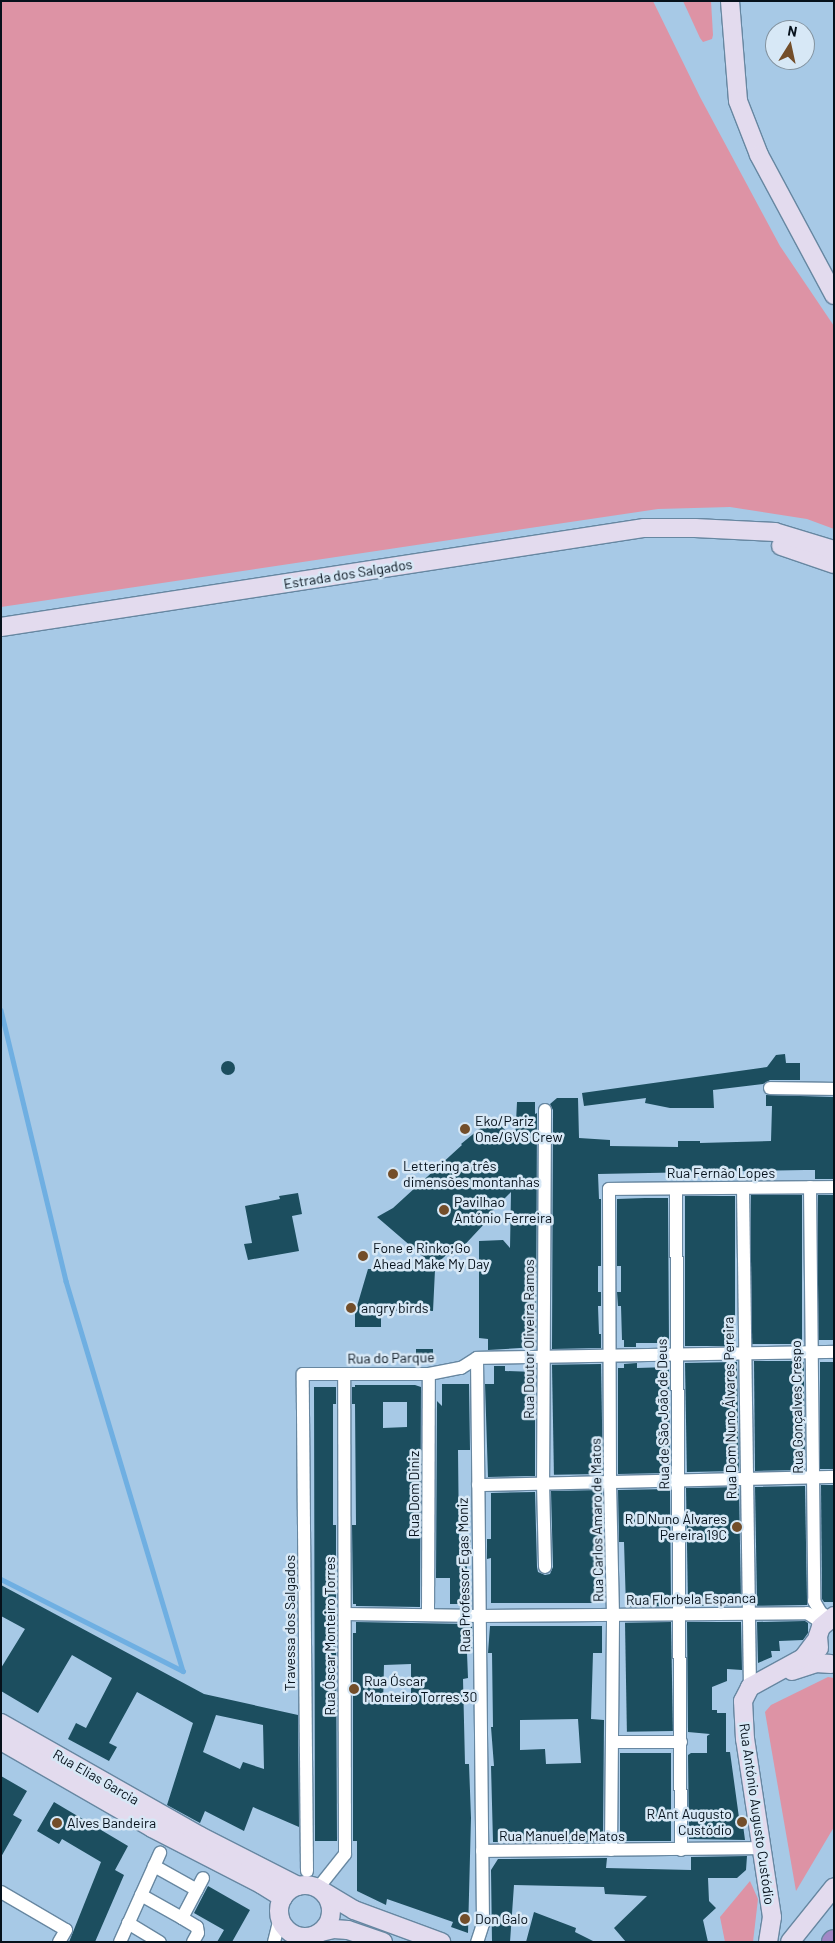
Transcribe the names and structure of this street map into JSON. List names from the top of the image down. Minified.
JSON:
{"streets":{"main road":["Estrada dos Salgados","Rua Elias Garcia","Rua António Augusto Custódio"],"street":["Rua Fernão Lopes","Rua Doutor Oliveira Ramos","Rua do Parque","Rua Gonçalves Crespo","Rua Dom Nuno Álvares Pereira","Rua de São João de Deus","Rua Dom Diniz","Rua Carlos Amaro de Matos","Rua Professor Egas Moniz","Rua Florbela Espanca","Travessa dos Salgados","Rua Óscar Monteiro Torres","Rua Manuel de Matos"]},"crossings":[["Rua Fernão Lopes","Rua Gonçalves Crespo"],["Rua Fernão Lopes","Rua Dom Nuno Álvares Pereira"],["Rua Fernão Lopes","Rua de São João de Deus"],["Rua Fernão Lopes","Rua Carlos Amaro de Matos"],["Rua do Parque","Rua Dom Diniz"],["Rua do Parque","Rua Professor Egas Moniz"],["Rua do Parque","Travessa dos Salgados"],["Rua do Parque","Rua Óscar Monteiro Torres"],["Rua Gonçalves Crespo","Rua Florbela Espanca"],["Rua Dom Nuno Álvares Pereira","Rua Florbela Espanca"],["Rua Dom Nuno Álvares Pereira","Rua António Augusto Custódio"],["Rua de São João de Deus","Rua Florbela Espanca"],["Rua de São João de Deus","Rua Manuel de Matos"],["Rua Dom Diniz","Rua Florbela Espanca"],["Rua Carlos Amaro de Matos","Rua Florbela Espanca"],["Rua Carlos Amaro de Matos","Rua Manuel de Matos"],["Rua Professor Egas Moniz","Rua Florbela Espanca"],["Rua Professor Egas Moniz","Rua Manuel de Matos"],["Rua Florbela Espanca","Rua Óscar Monteiro Torres"],["Travessa dos Salgados","Rua Óscar Monteiro Torres"],["Travessa dos Salgados","Rua Elias Garcia"],["Rua Óscar Monteiro Torres","Rua Elias Garcia"],["Rua António Augusto Custódio","Rua Manuel de Matos"]],"places":["Eko/Pariz One/GVS Crew","Lettering a três dimensões montanhas","Pavilhao António Ferreira","Fone e Rinko;Go Ahead Make My Day","angry birds","R D Nuno Álvares Pereira 19C","Rua Óscar Monteiro Torres 30","R Ant Augusto Custódio","Alves Bandeira","Don Galo"],"north":"top"}
